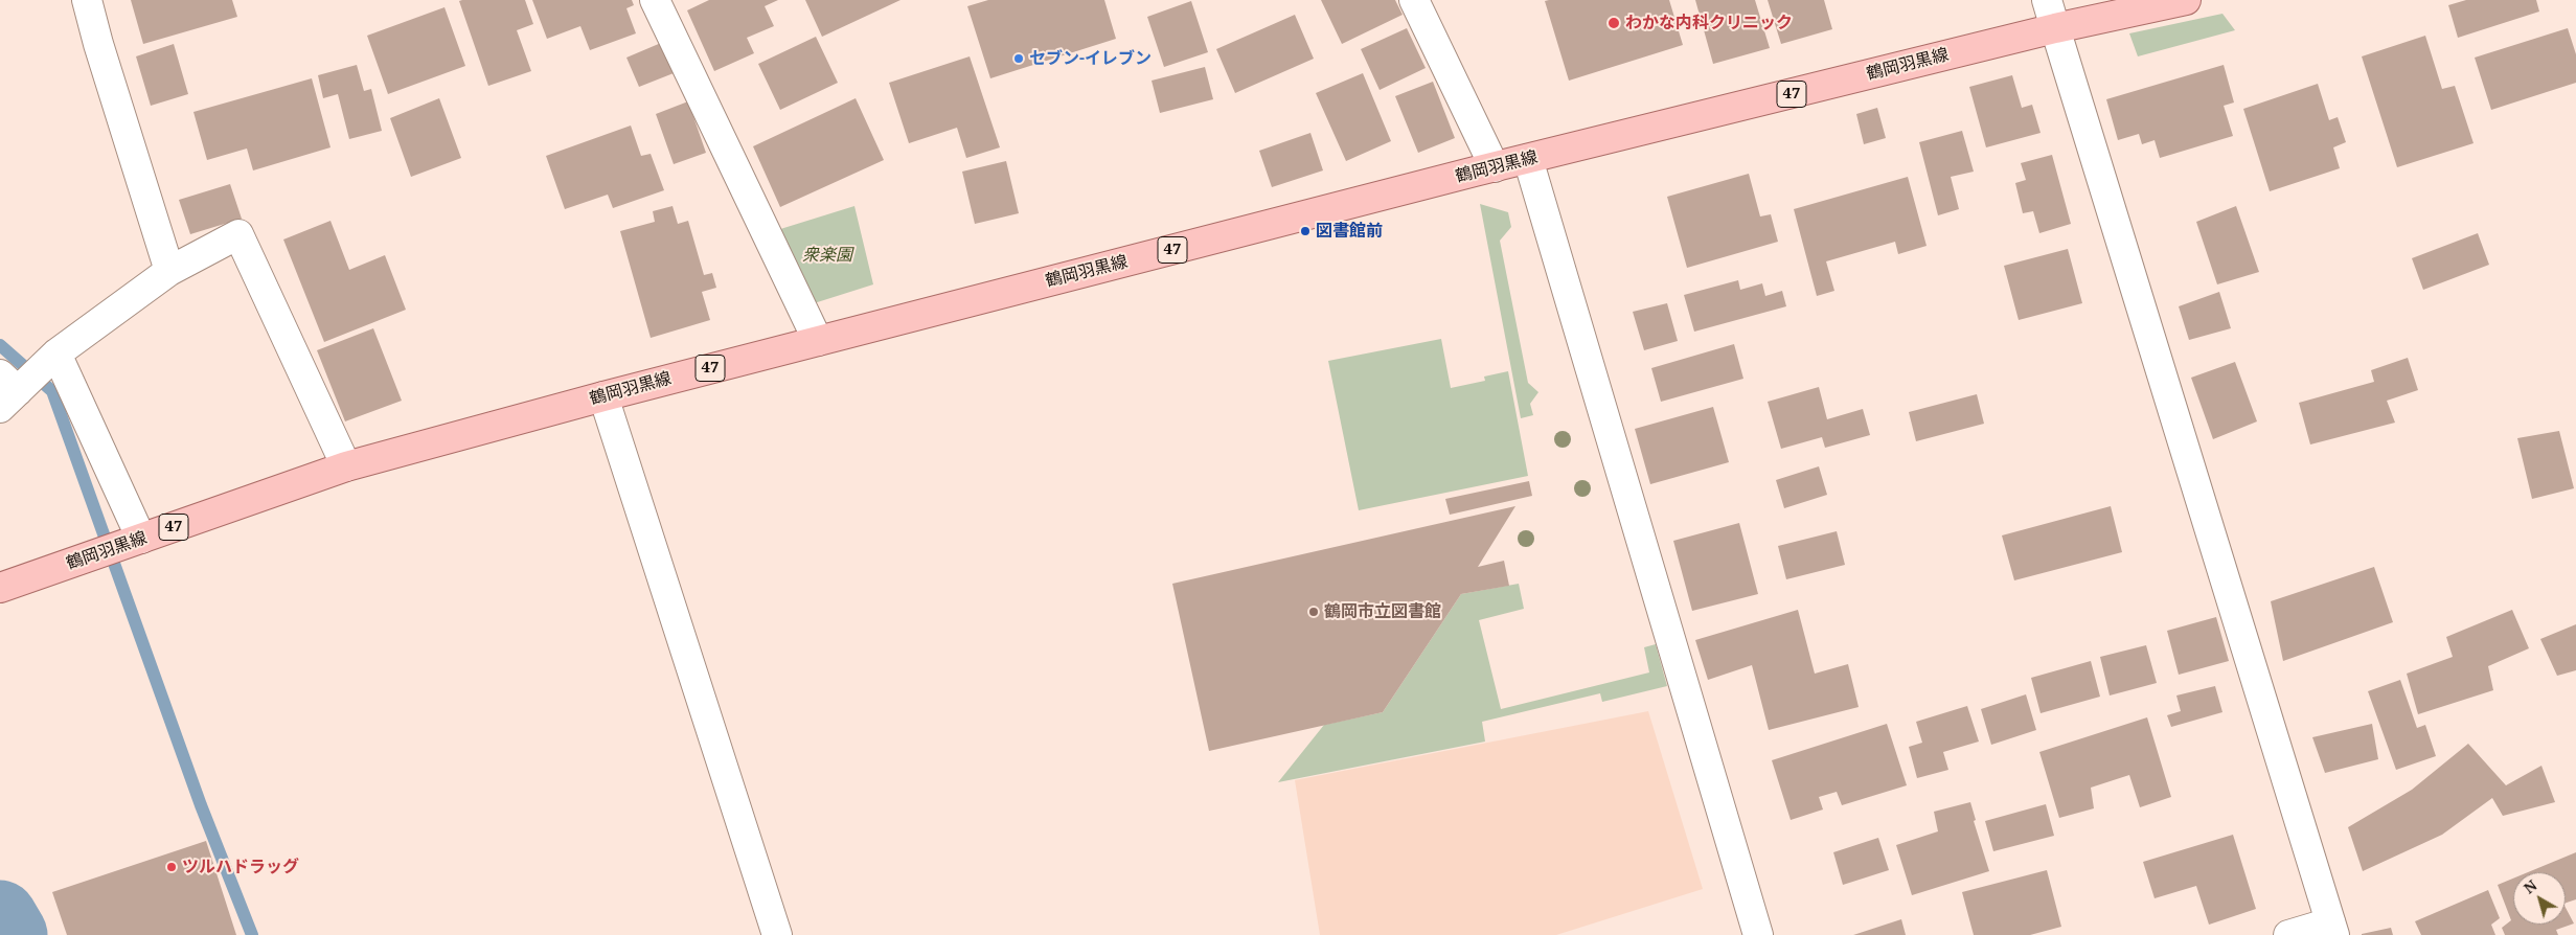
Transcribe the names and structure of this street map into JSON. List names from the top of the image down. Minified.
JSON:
{"streets":{"main road":["鶴岡羽黒線","47"]},"parks":["衆楽園"],"places":["わかな内科クリニック","セブン-イレブン","図書館前","鶴岡市立図書館","ツルハドラッグ"],"north":"top left"}
